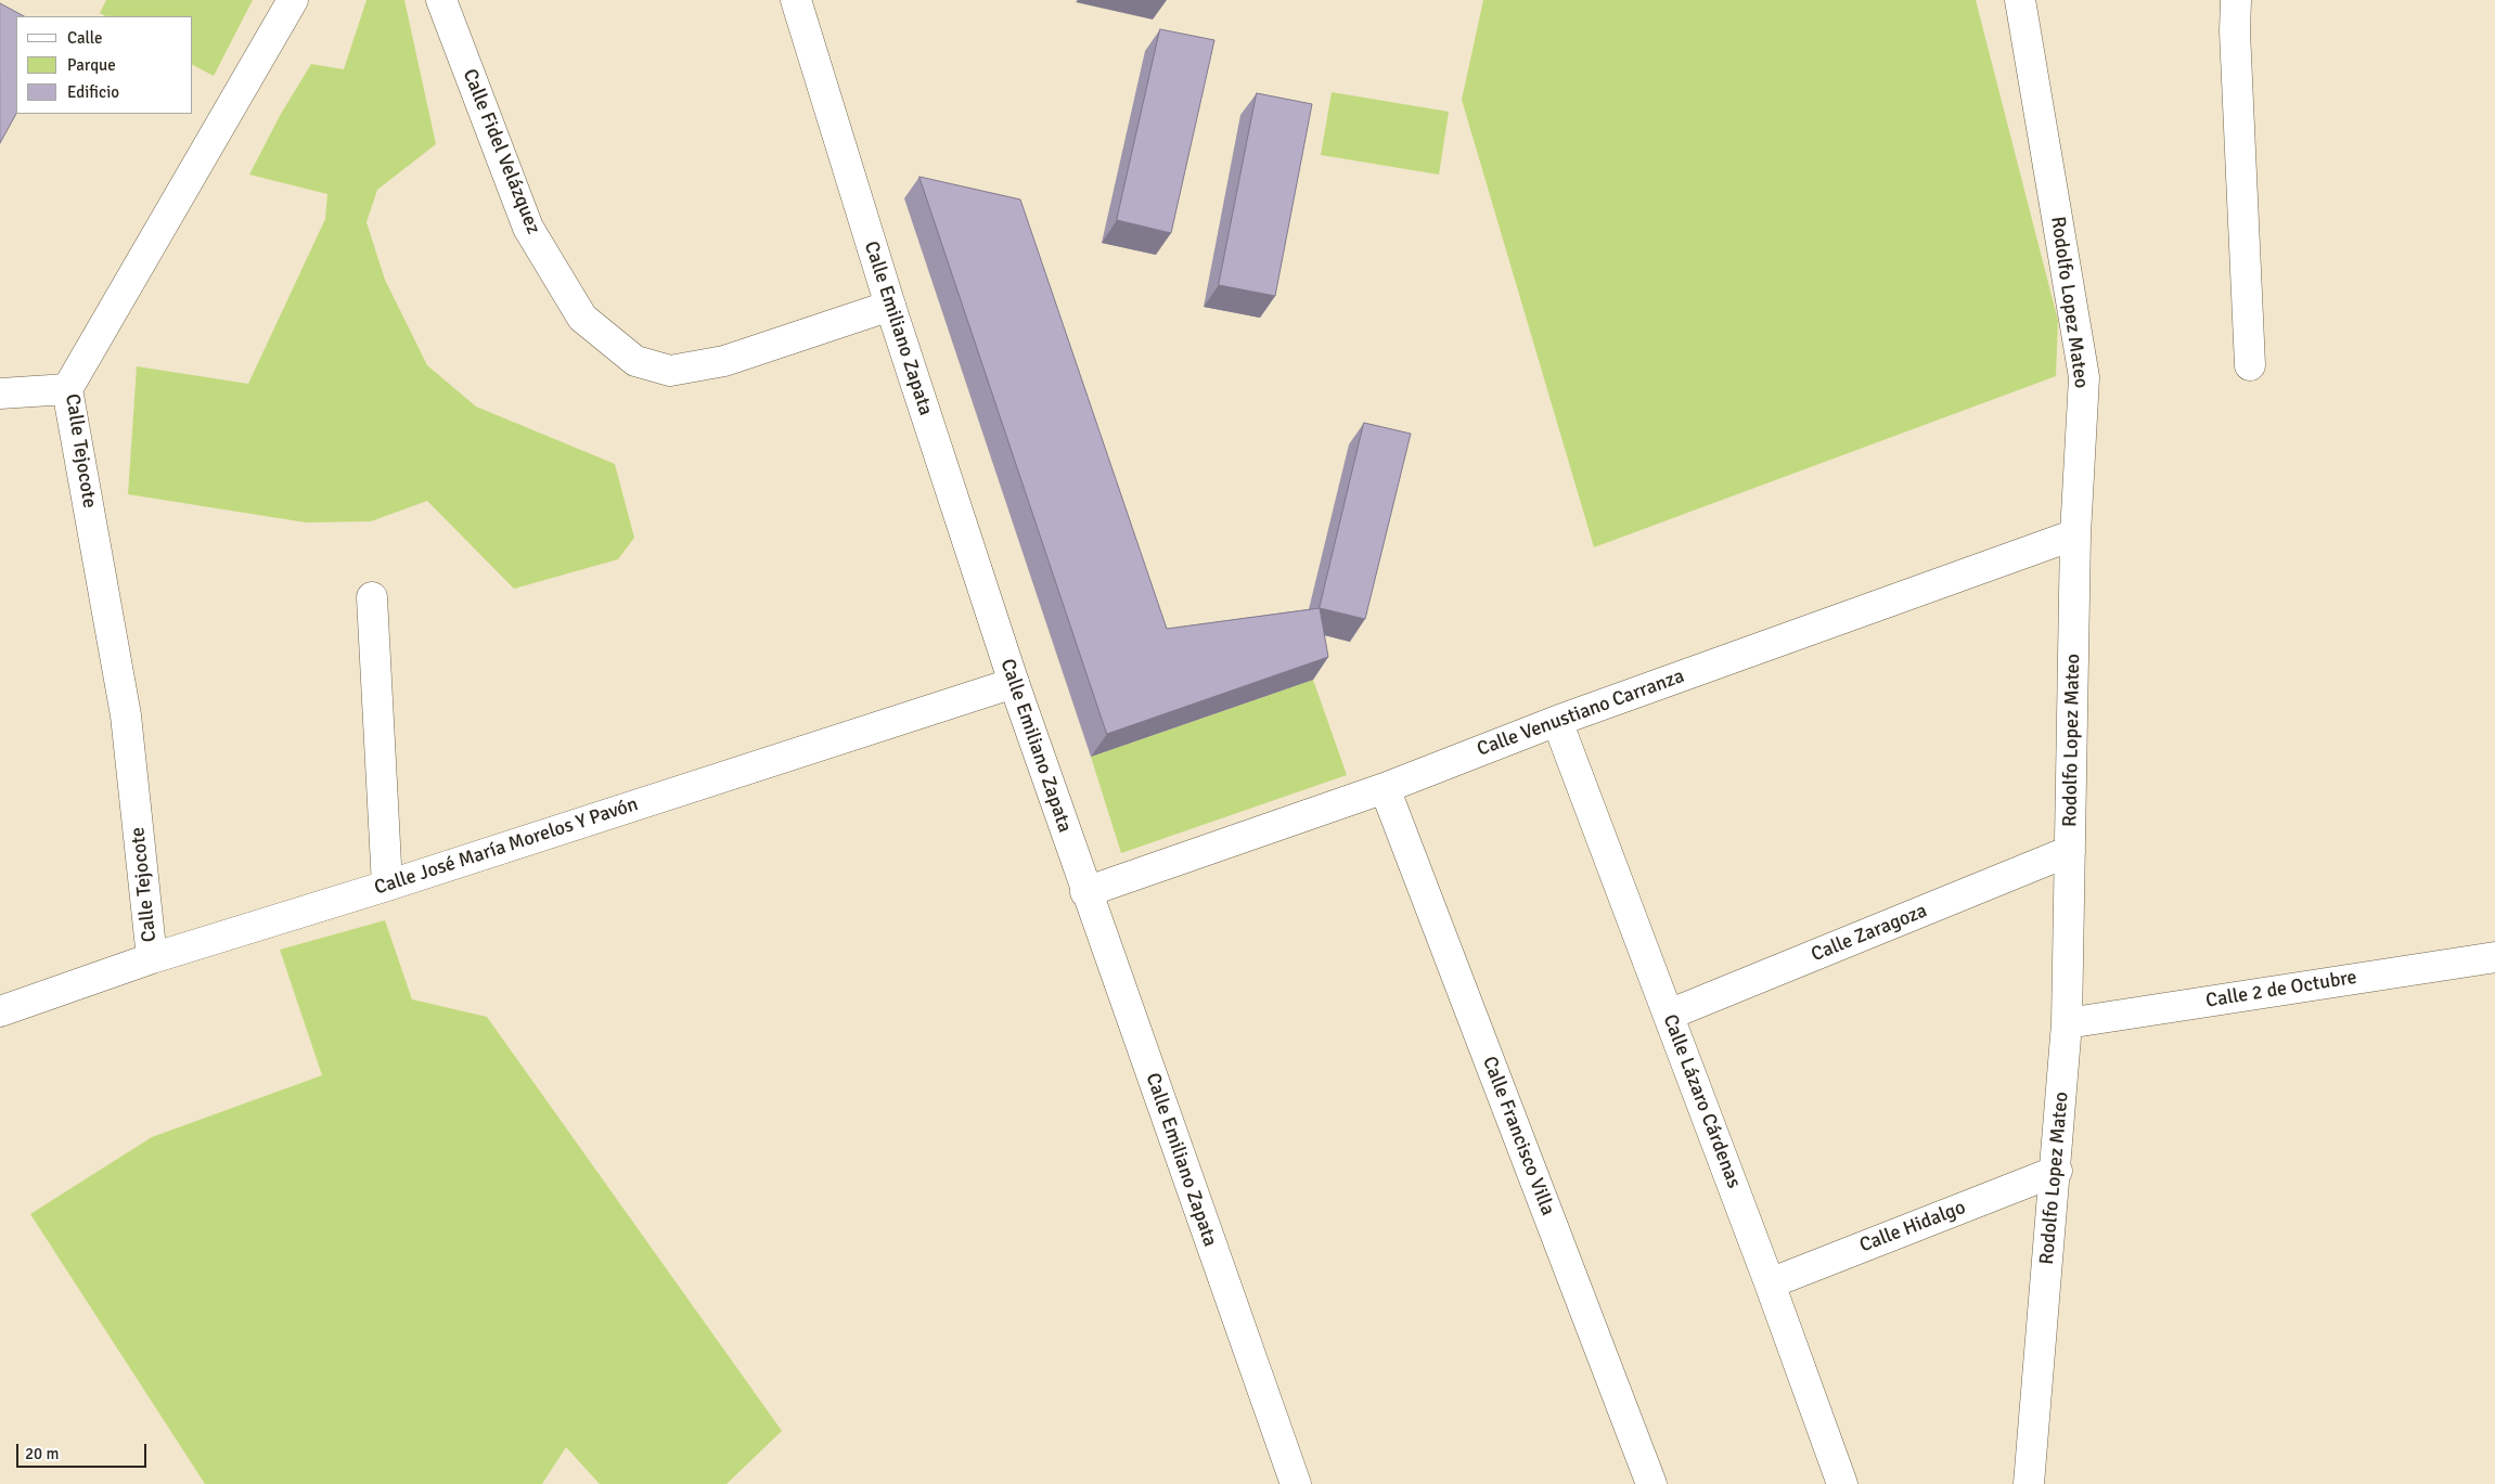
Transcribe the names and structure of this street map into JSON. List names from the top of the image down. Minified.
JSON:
{"streets":{"street":["Calle Fidel Velázquez","Rodolfo Lopez Mateo","Calle Emiliano Zapata","Calle Tejocote","Calle Venustiano Carranza","Calle José María Morelos Y Pavón","Calle Zaragoza","Calle 2 de Octubre","Calle Lázaro Cárdenas","Calle Francisco Villa","Calle Hidalgo"]},"crossings":[["Calle Fidel Velázquez","Calle Emiliano Zapata"],["Rodolfo Lopez Mateo","Calle Venustiano Carranza"],["Rodolfo Lopez Mateo","Calle Zaragoza"],["Rodolfo Lopez Mateo","Calle 2 de Octubre"],["Rodolfo Lopez Mateo","Calle Hidalgo"],["Calle Emiliano Zapata","Calle Venustiano Carranza"],["Calle Emiliano Zapata","Calle José María Morelos Y Pavón"],["Calle Tejocote","Calle José María Morelos Y Pavón"],["Calle Venustiano Carranza","Calle Lázaro Cárdenas"],["Calle Venustiano Carranza","Calle Francisco Villa"],["Calle Zaragoza","Calle Lázaro Cárdenas"],["Calle Lázaro Cárdenas","Calle Hidalgo"]],"legend":["Calle","Parque","Edificio"],"scale_bar":"20 m"}
